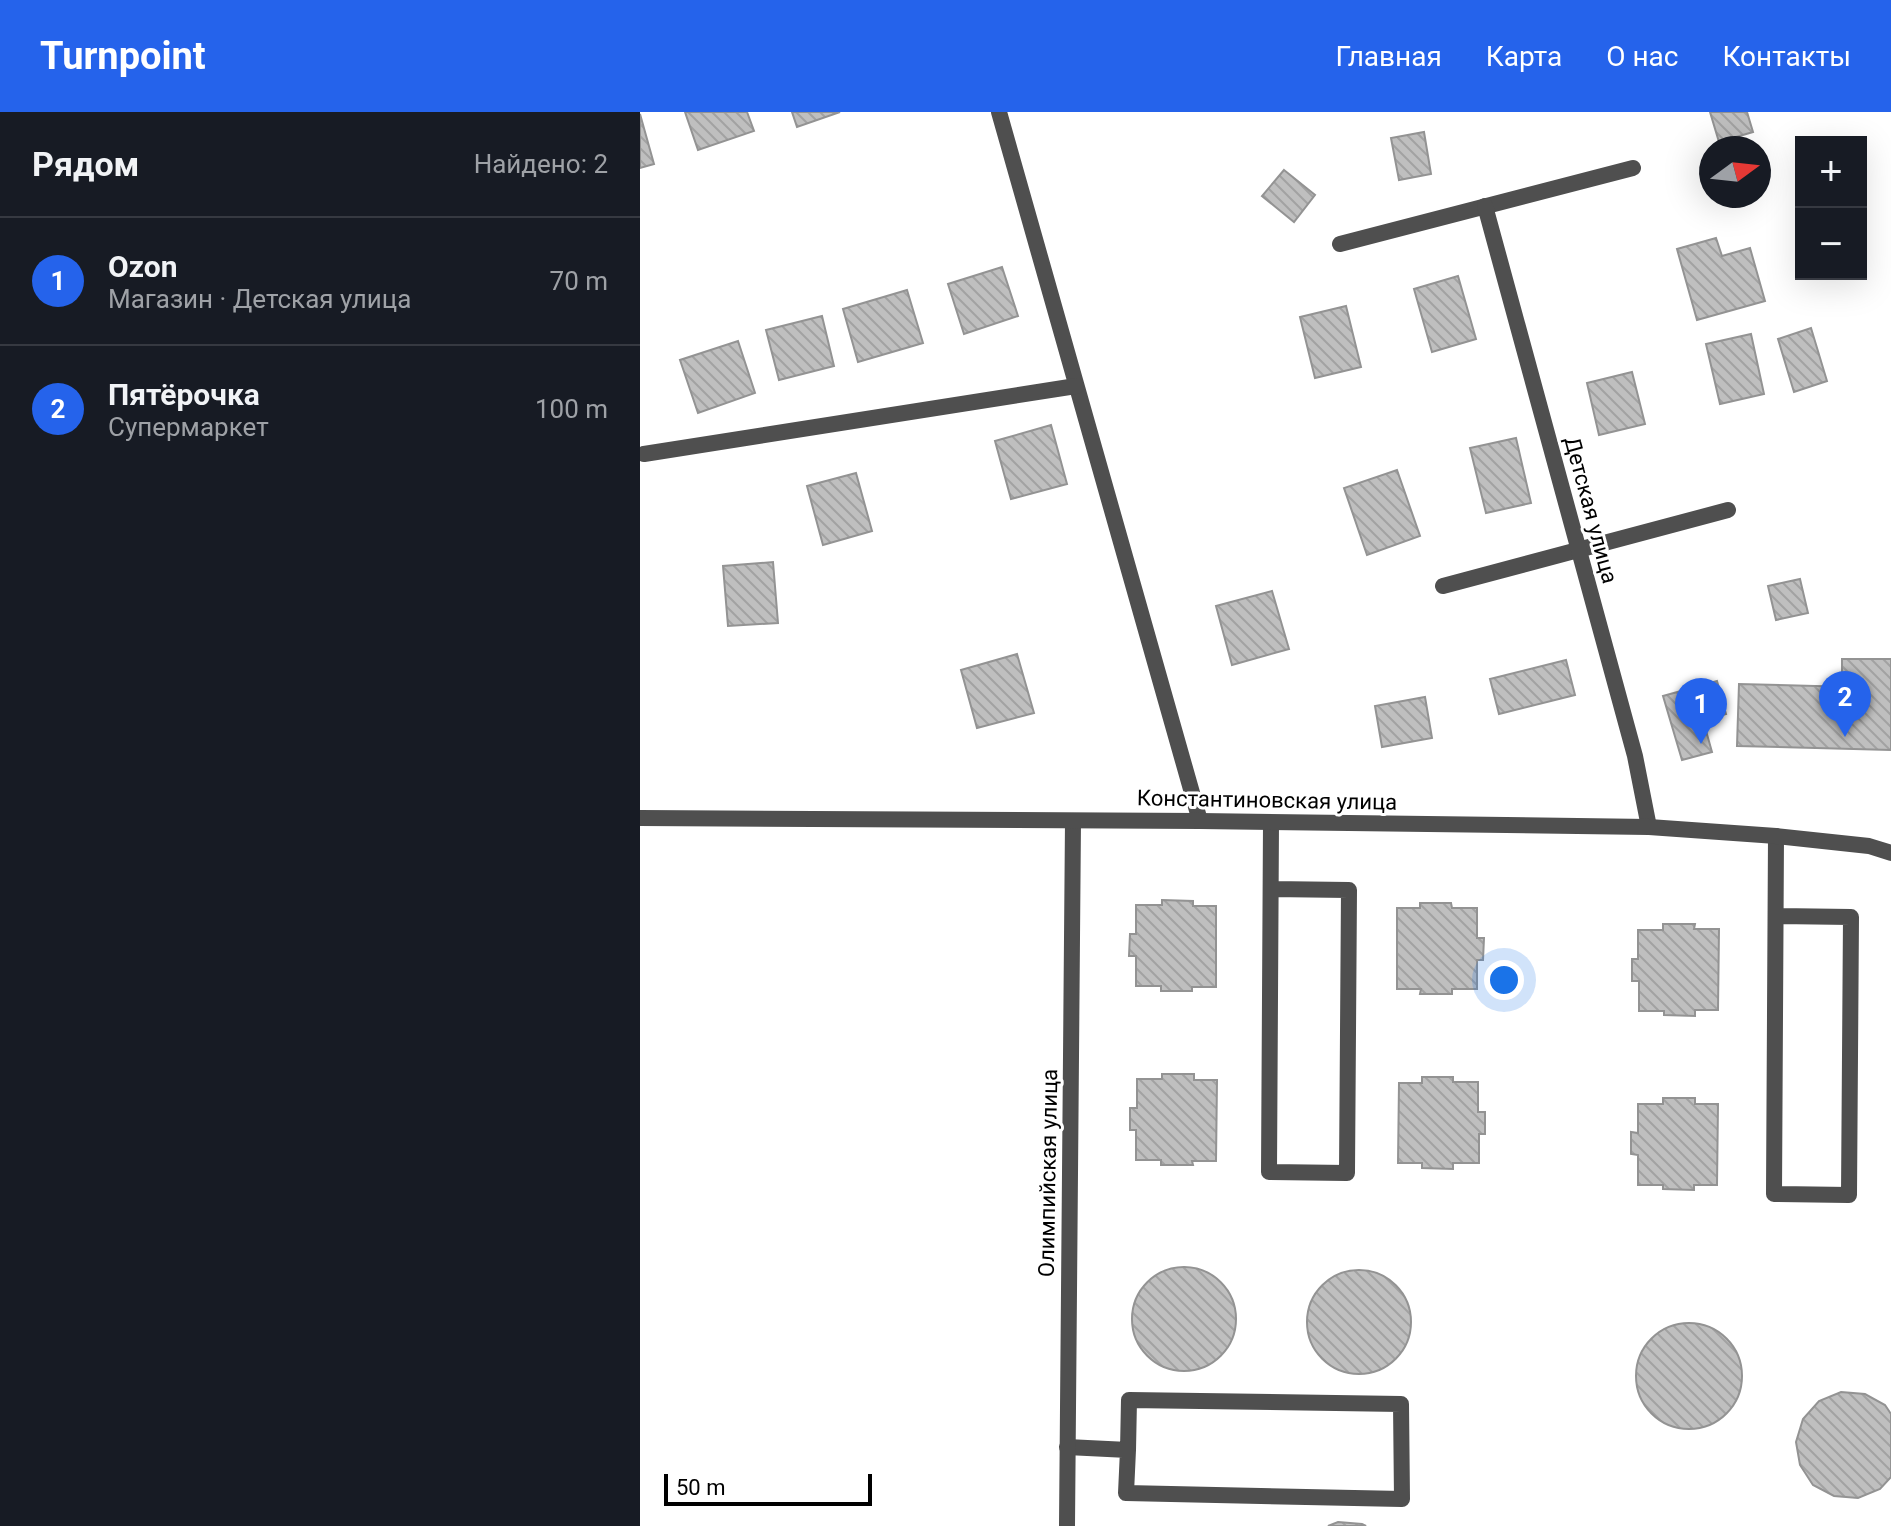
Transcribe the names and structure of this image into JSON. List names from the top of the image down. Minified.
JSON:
{"streets":{"street":["Детская улица","Константиновская улица","Олимпийская улица"]},"crossings":[["Детская улица","Константиновская улица"],["Константиновская улица","Олимпийская улица"]],"scale_bar":"50 m","north":"right","page":{"header":"Turnpoint","nav":["Главная","Карта","О нас","Контакты"],"heading":["Рядом","Найдено: 2"],"map_buttons":["+","−"],"list":[{"mark":"1","name":"Ozon","note":"Магазин · Детская улица","value":"70 m"},{"mark":"2","name":"Пятёрочка","note":"Супермаркет","value":"100 m"}],"pins":["2","1"],"scale":"50 m"}}
